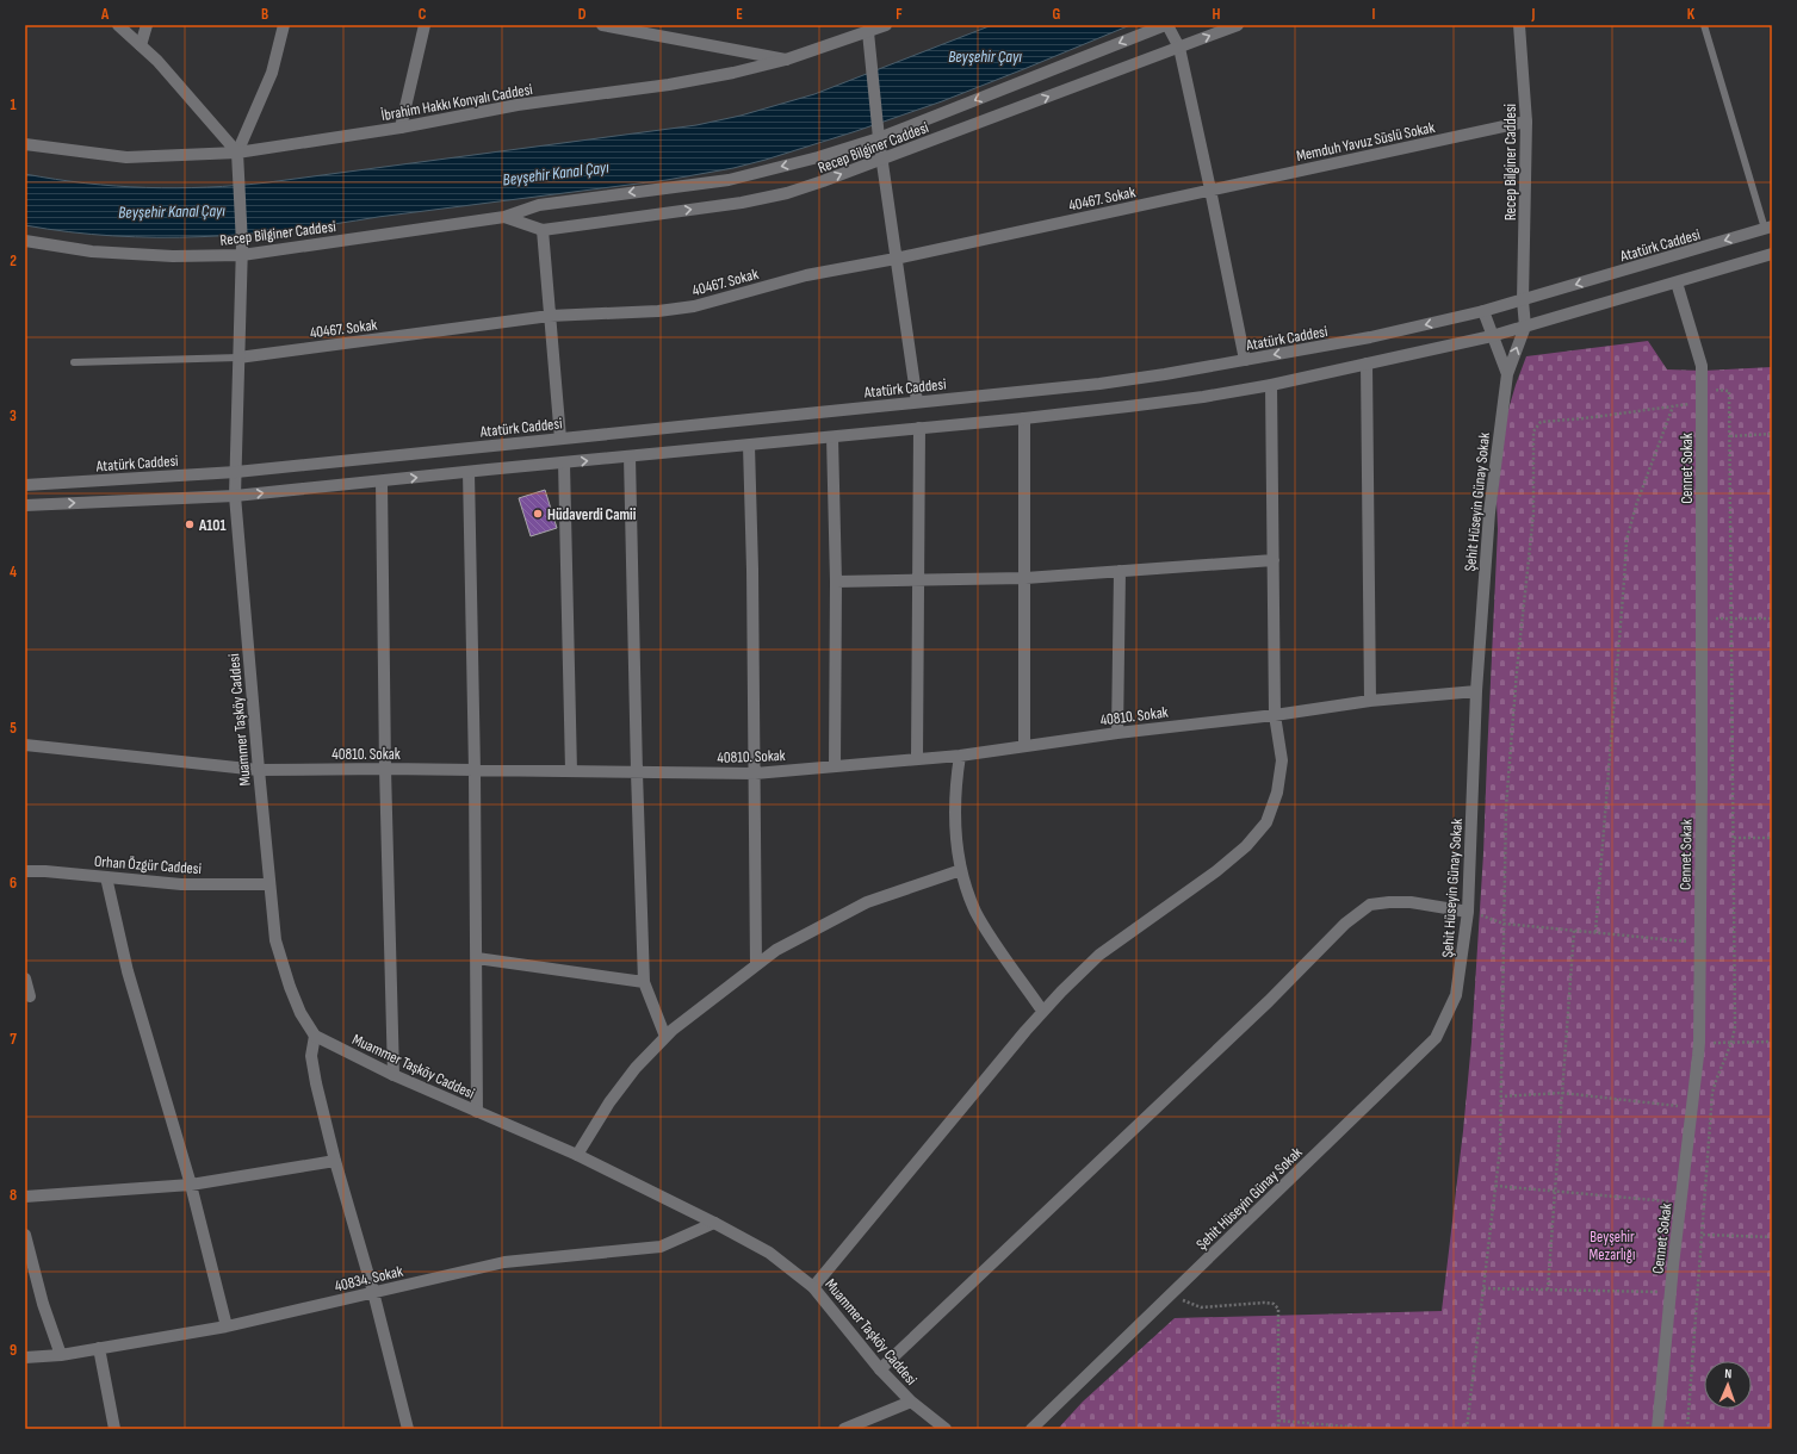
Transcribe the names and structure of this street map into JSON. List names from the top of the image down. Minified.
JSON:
{"streets":{"street":["İbrahim Hakkı Konyalı Caddesi","Memduh Yavuz Süslü Sokak","Recep Bilginer Caddesi","40467. Sokak","Atatürk Caddesi","Cennet Sokak","Şehit Hüseyin Günay Sokak","40810. Sokak","Muammer Taşköy Caddesi","Orhan Özgür Caddesi","40834. Sokak"]},"crossings":[["İbrahim Hakkı Konyalı Caddesi","Muammer Taşköy Caddesi"],["Memduh Yavuz Süslü Sokak","Recep Bilginer Caddesi"],["Memduh Yavuz Süslü Sokak","40467. Sokak"],["Recep Bilginer Caddesi","Atatürk Caddesi"],["Recep Bilginer Caddesi","Şehit Hüseyin Günay Sokak"],["Recep Bilginer Caddesi","Muammer Taşköy Caddesi"],["40467. Sokak","Muammer Taşköy Caddesi"],["Atatürk Caddesi","Muammer Taşköy Caddesi"],["Şehit Hüseyin Günay Sokak","40810. Sokak"],["40810. Sokak","Muammer Taşköy Caddesi"],["Muammer Taşköy Caddesi","Orhan Özgür Caddesi"],["Muammer Taşköy Caddesi","40834. Sokak"]],"water":["Beyşehir Çayı","Beyşehir Kanal Çayı"],"parks":["Beyşehir Mezarlığı"],"places":["Hüdaverdi Camii","A101"],"north":"top","grid":{"columns":["A","B","C","D","E","F","G","H","I","J","K"],"rows":["1","2","3","4","5","6","7","8","9"]}}
